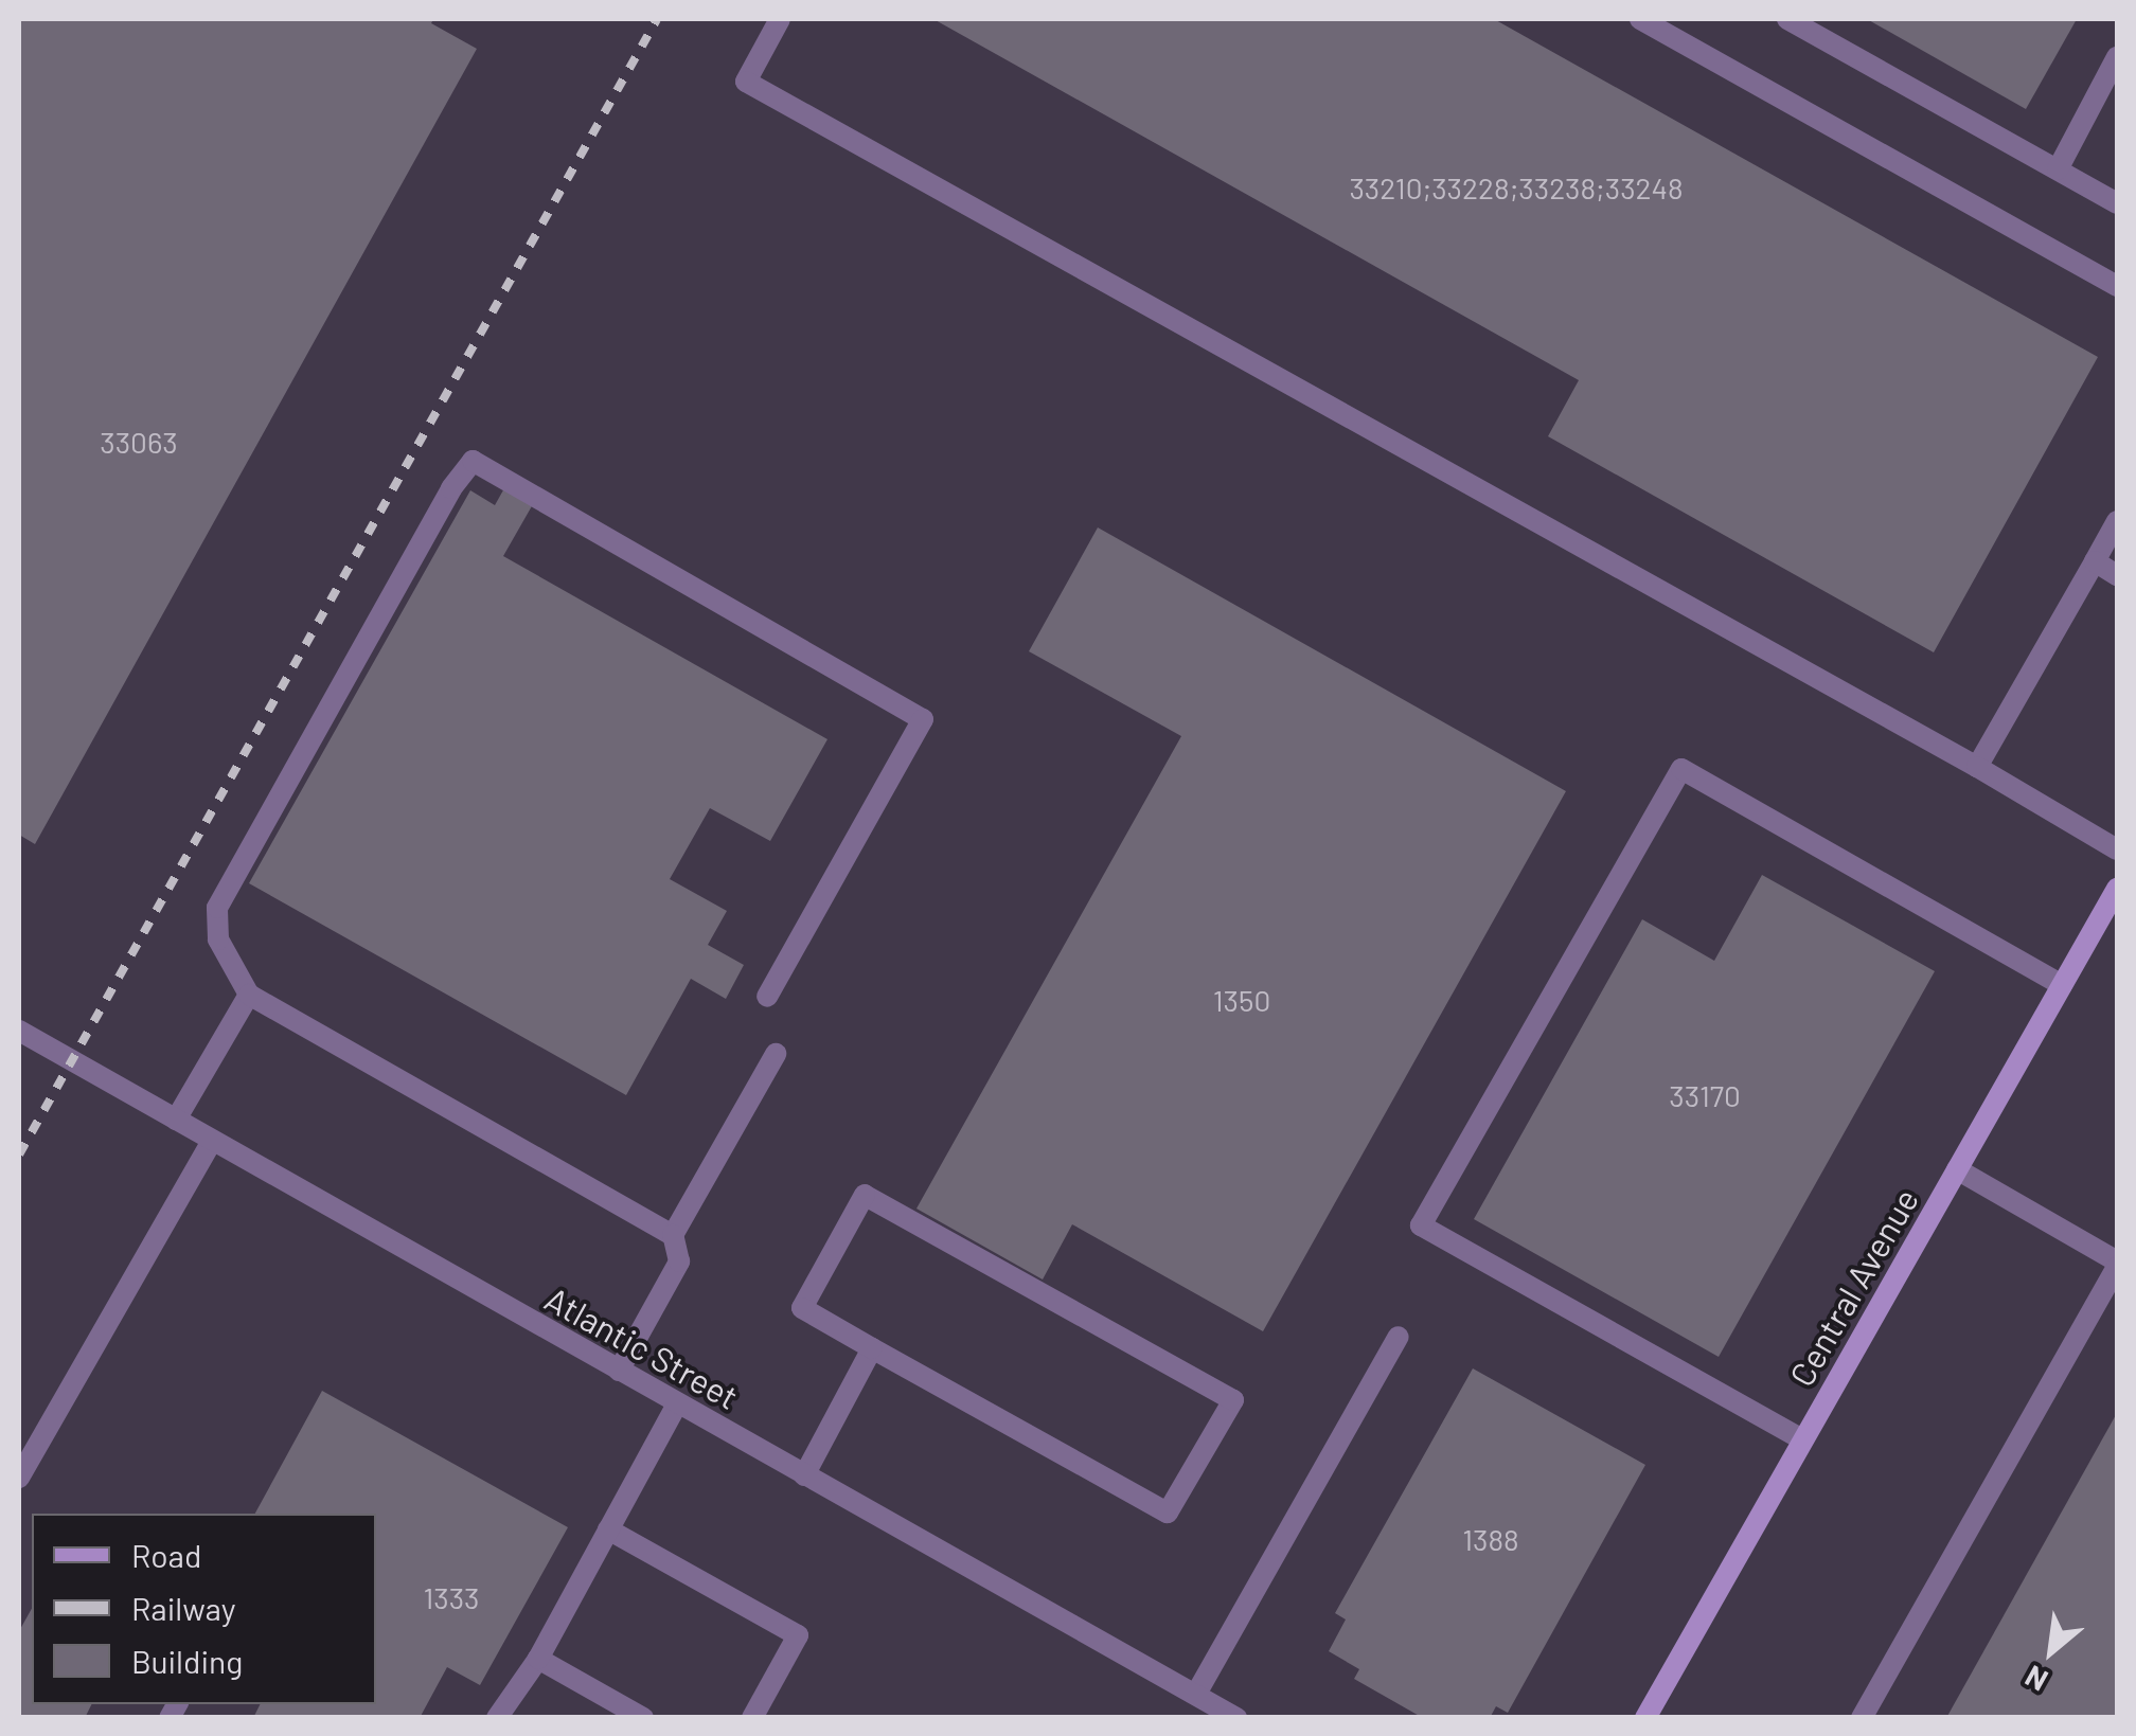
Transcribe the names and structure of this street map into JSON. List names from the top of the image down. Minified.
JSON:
{"streets":{"street":["Central Avenue","Atlantic Street"]},"house_numbers":["33210;33228;33238;33248","33063","1350","33170","1388","1333"],"legend":["Road","Railway","Building"],"north":"bottom left"}
